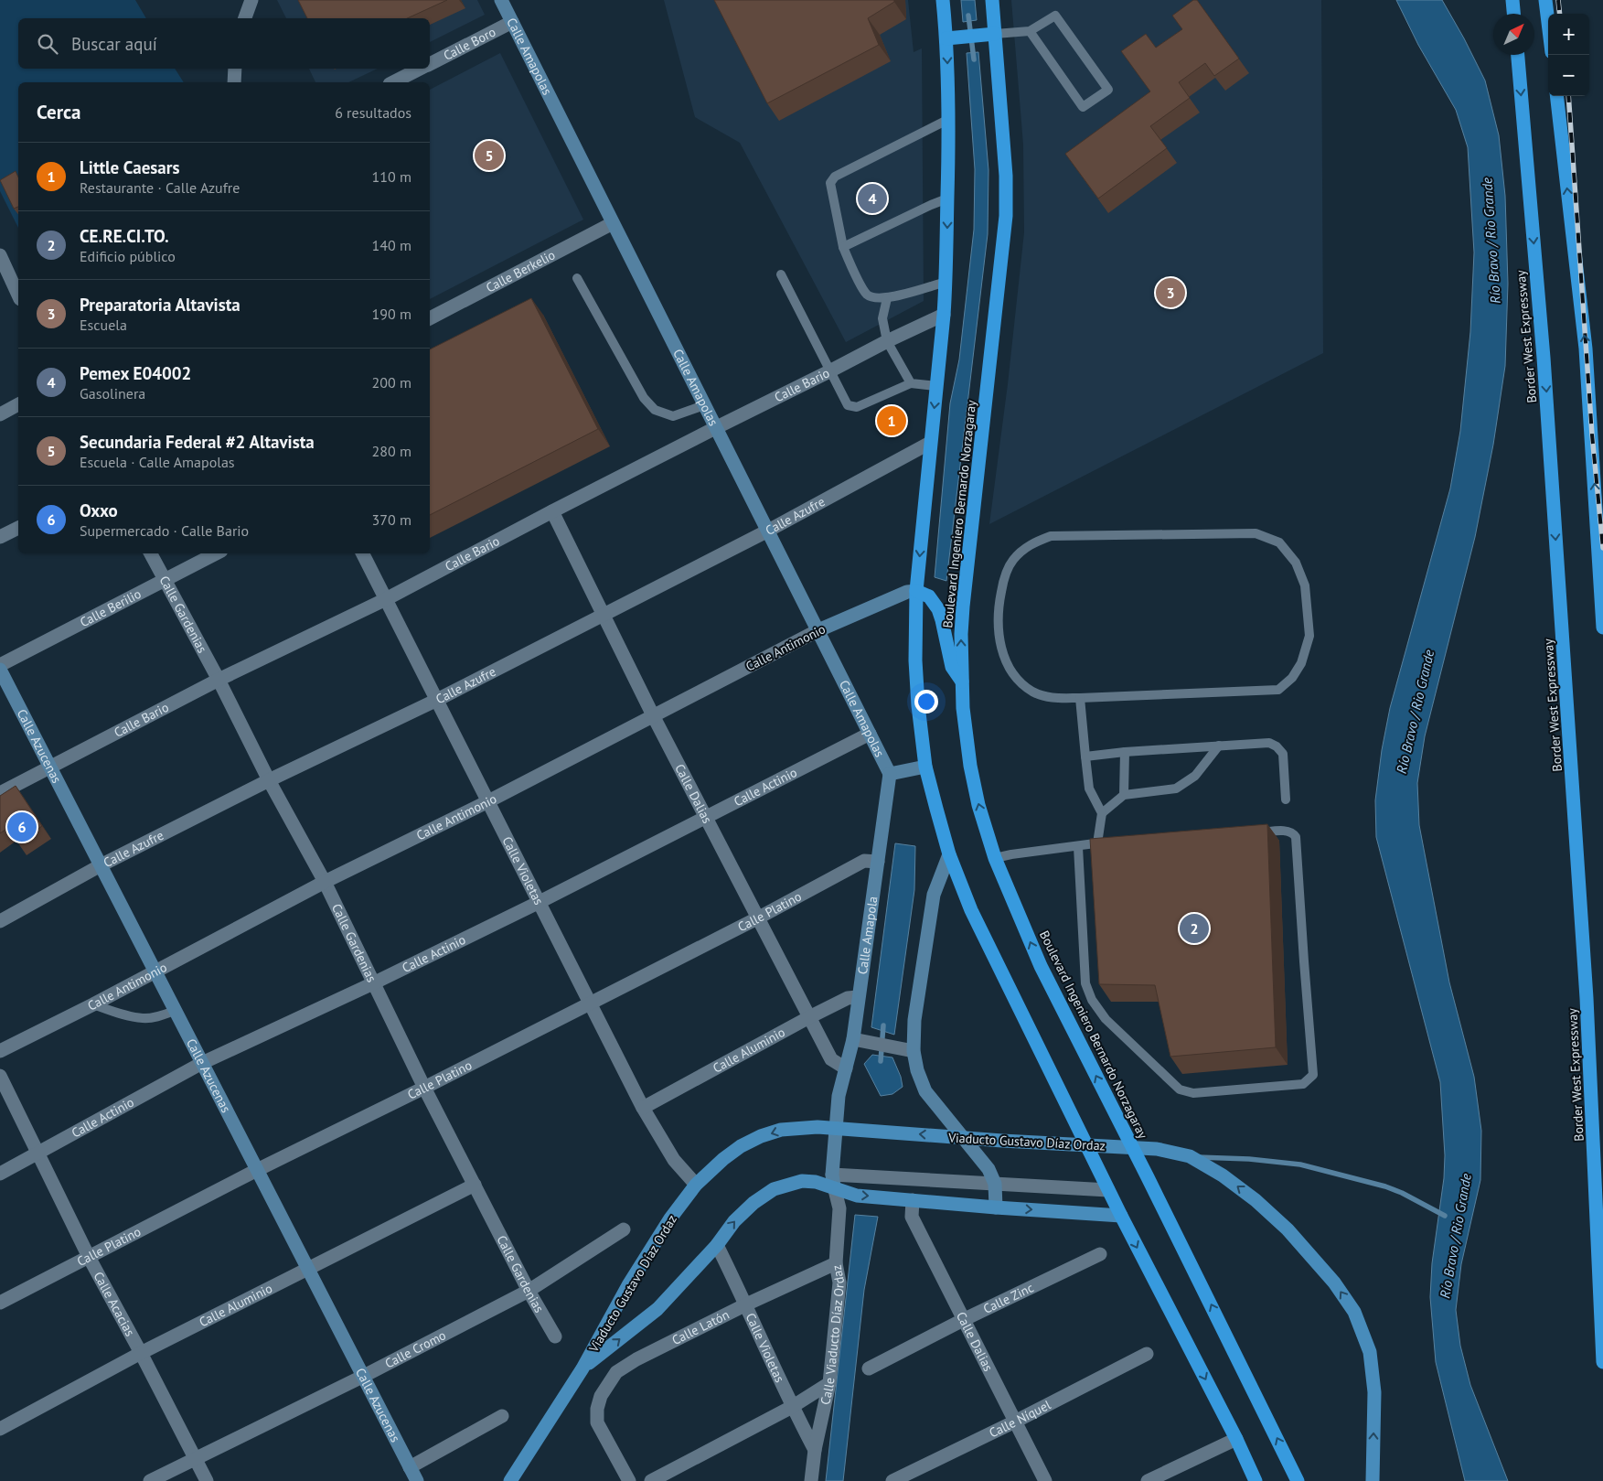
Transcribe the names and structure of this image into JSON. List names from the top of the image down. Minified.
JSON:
{"streets":{"highway":["Border West Expressway","Boulevard Ingeniero Bernardo Norzagaray"],"main road":["Viaducto Gustavo Díaz Ordaz"],"street":["Calle Boro","Calle Amapolas","Calle Berkelio","Calle Bario","Calle Azufre","Calle Berilio","Calle Gardenias","Calle Antimonio","Calle Azucenas","Calle Actinio","Calle Dalias","Calle Violetas","Calle Platino","Calle Amapola","Calle Aluminio","Calle Zinc","Calle Acacias","Calle Latón","Calle Viaducto Díaz Ordaz","Calle Cromo","Calle Níquel"]},"crossings":[["Calle Boro","Calle Amapolas"],["Calle Amapolas","Calle Berkelio"],["Calle Amapolas","Calle Bario"],["Calle Amapolas","Calle Azufre"],["Calle Amapolas","Calle Antimonio"],["Calle Amapolas","Calle Actinio"],["Calle Amapolas","Calle Amapola"],["Calle Bario","Calle Gardenias"],["Calle Bario","Calle Azucenas"],["Calle Bario","Calle Dalias"],["Calle Bario","Calle Violetas"],["Calle Azufre","Calle Gardenias"],["Calle Azufre","Calle Azucenas"],["Calle Azufre","Calle Dalias"],["Calle Azufre","Calle Violetas"],["Calle Berilio","Calle Gardenias"],["Calle Gardenias","Calle Antimonio"],["Calle Gardenias","Calle Actinio"],["Calle Gardenias","Calle Platino"],["Calle Gardenias","Calle Aluminio"],["Calle Gardenias","Calle Cromo"],["Calle Antimonio","Calle Azucenas"],["Calle Antimonio","Calle Dalias"],["Calle Antimonio","Calle Violetas"],["Calle Azucenas","Calle Actinio"],["Calle Azucenas","Calle Platino"],["Calle Azucenas","Calle Aluminio"],["Calle Azucenas","Calle Cromo"],["Calle Actinio","Calle Dalias"],["Calle Actinio","Calle Violetas"],["Calle Actinio","Calle Acacias"],["Calle Dalias","Calle Platino"],["Calle Dalias","Calle Amapola"],["Calle Dalias","Calle Aluminio"],["Calle Dalias","Viaducto Gustavo Díaz Ordaz"],["Calle Dalias","Calle Zinc"],["Calle Dalias","Calle Níquel"],["Calle Violetas","Calle Platino"],["Calle Violetas","Calle Aluminio"],["Calle Violetas","Viaducto Gustavo Díaz Ordaz"],["Calle Violetas","Calle Latón"],["Calle Violetas","Calle Viaducto Díaz Ordaz"],["Calle Platino","Calle Amapola"],["Calle Platino","Calle Acacias"],["Calle Amapola","Calle Aluminio"],["Calle Amapola","Viaducto Gustavo Díaz Ordaz"],["Calle Amapola","Calle Viaducto Díaz Ordaz"],["Calle Aluminio","Calle Acacias"],["Viaducto Gustavo Díaz Ordaz","Calle Viaducto Díaz Ordaz"],["Calle Acacias","Calle Cromo"],["Calle Latón","Calle Viaducto Díaz Ordaz"]],"water":["Río Bravo / Rio Grande"],"north":"top right","page":{"map_buttons":["+","−"],"search":"Buscar aquí","heading":["Cerca","6 resultados"],"pins":["5","4","3","1","6","2"],"list":[{"mark":"1","name":"Little Caesars","note":"Restaurante · Calle Azufre","value":"110 m"},{"mark":"2","name":"CE.RE.CI.TO.","note":"Edificio público","value":"140 m"},{"mark":"3","name":"Preparatoria Altavista","note":"Escuela","value":"190 m"},{"mark":"4","name":"Pemex E04002","note":"Gasolinera","value":"200 m"},{"mark":"5","name":"Secundaria Federal #2 Altavista","note":"Escuela · Calle Amapolas","value":"280 m"},{"mark":"6","name":"Oxxo","note":"Supermercado · Calle Bario","value":"370 m"}]}}
